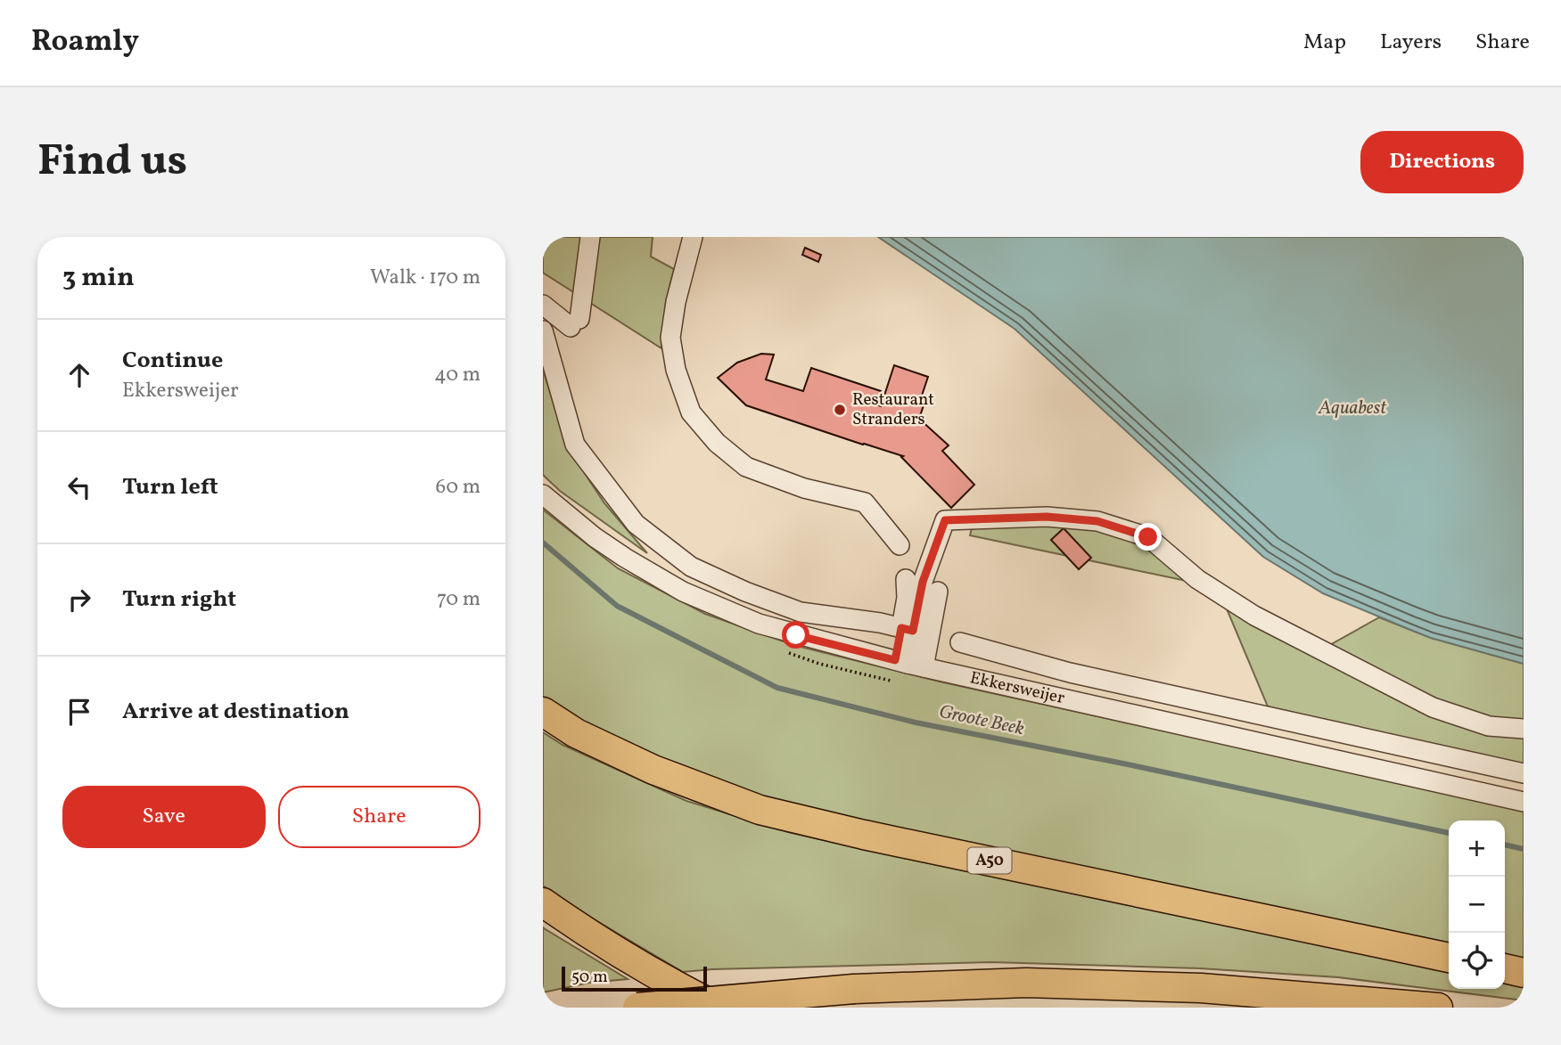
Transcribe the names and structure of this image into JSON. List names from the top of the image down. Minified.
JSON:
{"streets":{"highway":["A50"],"street":["Ekkersweijer"]},"water":["Aquabest","Groote Beek"],"places":["Restaurant Stranders"],"scale_bar":"50 m","page":{"header":"Roamly","nav":["Map","Layers","Share"],"buttons":["Directions",["Save","Share"]],"title":"Find us","heading":["3 min","Walk · 170 m"],"list":[["Continue","Ekkersweijer","40 m"],["Turn left","60 m"],["Turn right","70 m"],"Arrive at destination"],"map_buttons":["+","−"],"scale":"50 m"}}
